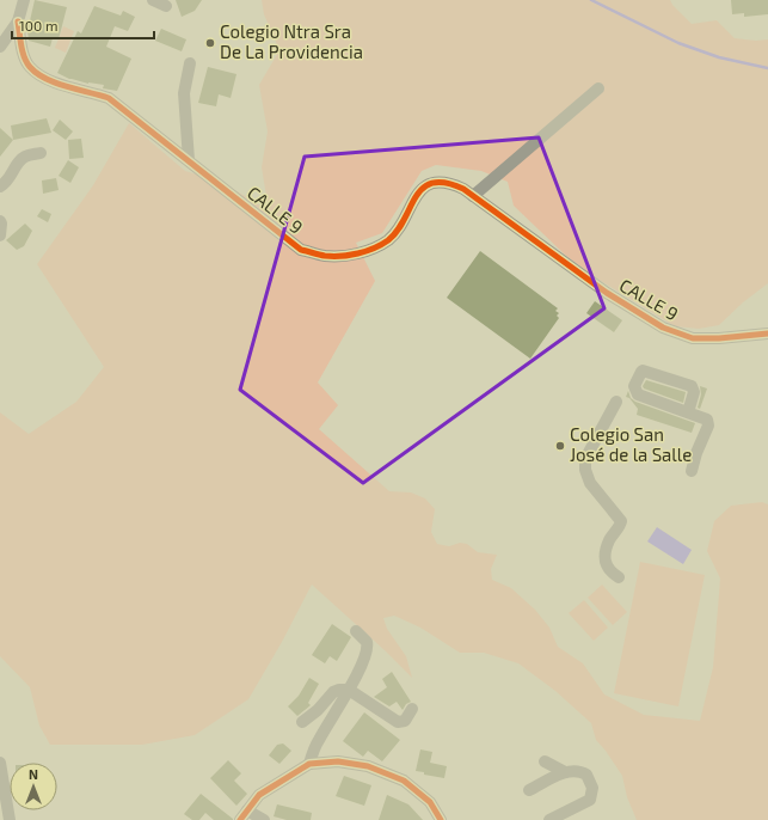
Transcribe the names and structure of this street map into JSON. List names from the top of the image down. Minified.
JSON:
{"streets":{"street":["CALLE 9"]},"places":["Colegio Ntra Sra De La Providencia","Colegio San José de la Salle"],"scale_bar":"100 m","north":"top"}
